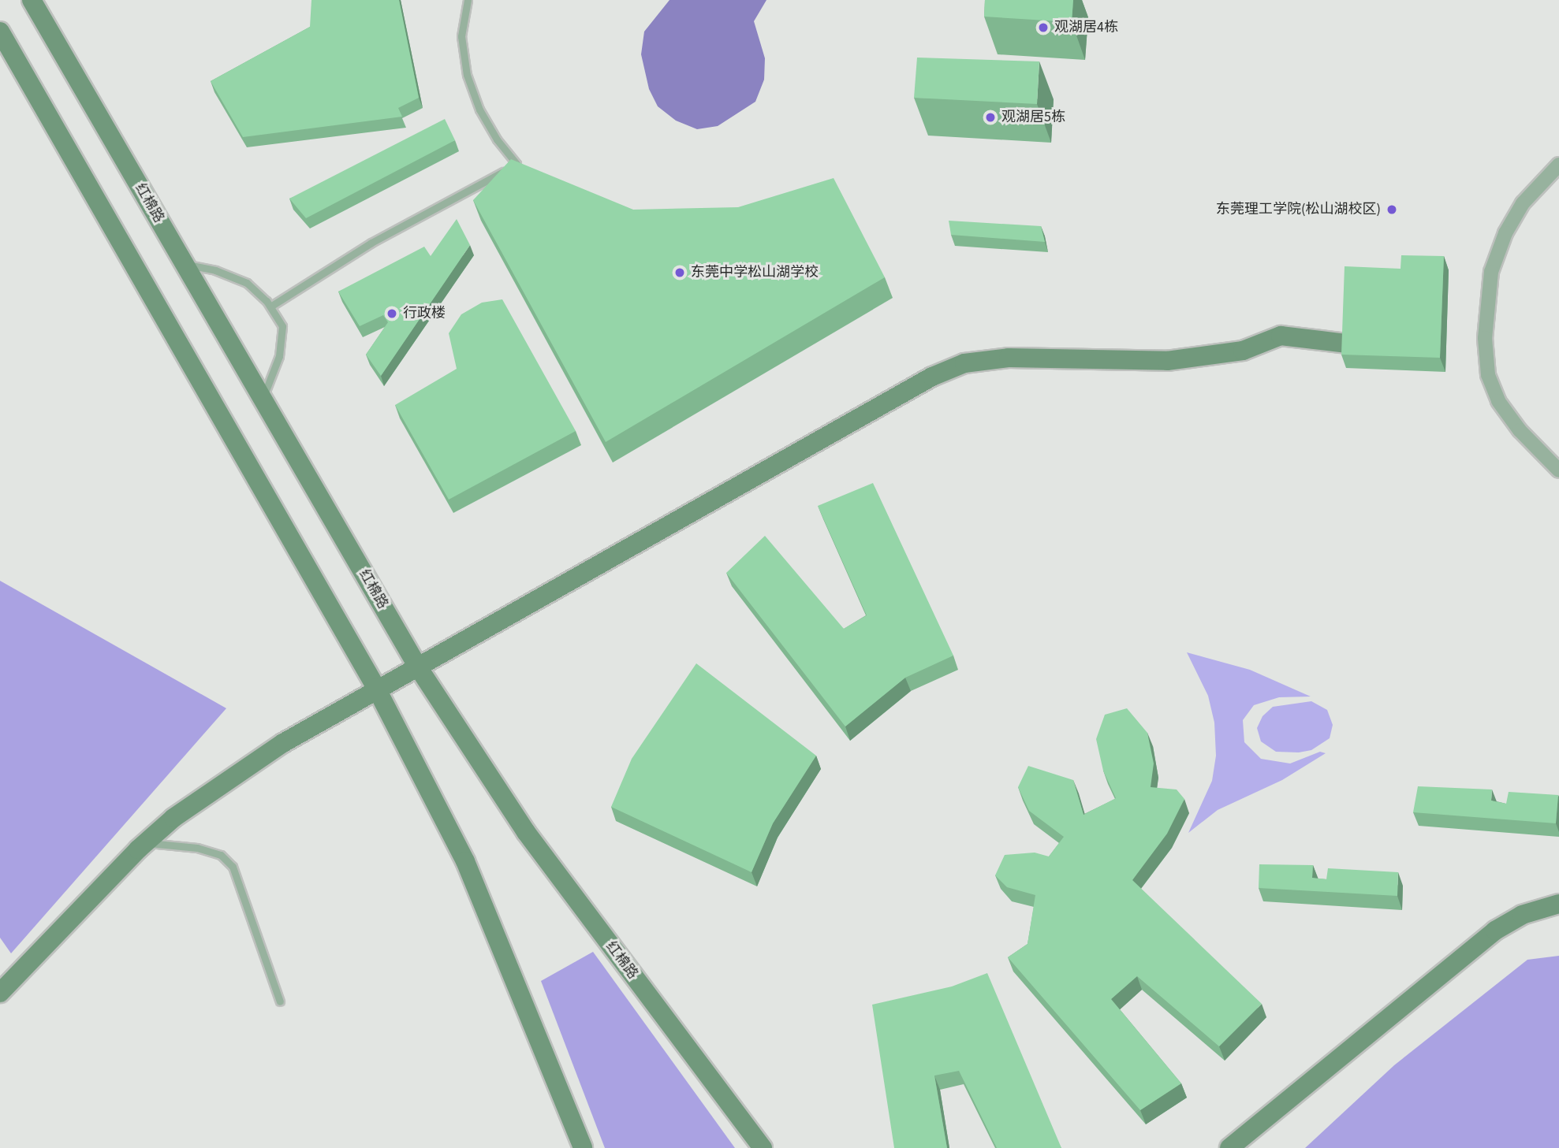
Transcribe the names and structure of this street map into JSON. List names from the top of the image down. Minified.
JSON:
{"streets":{"main road":["红棉路"]},"places":["观湖居4栋","观湖居5栋","东莞理工学院(松山湖校区)","东莞中学松山湖学校","行政楼"]}
